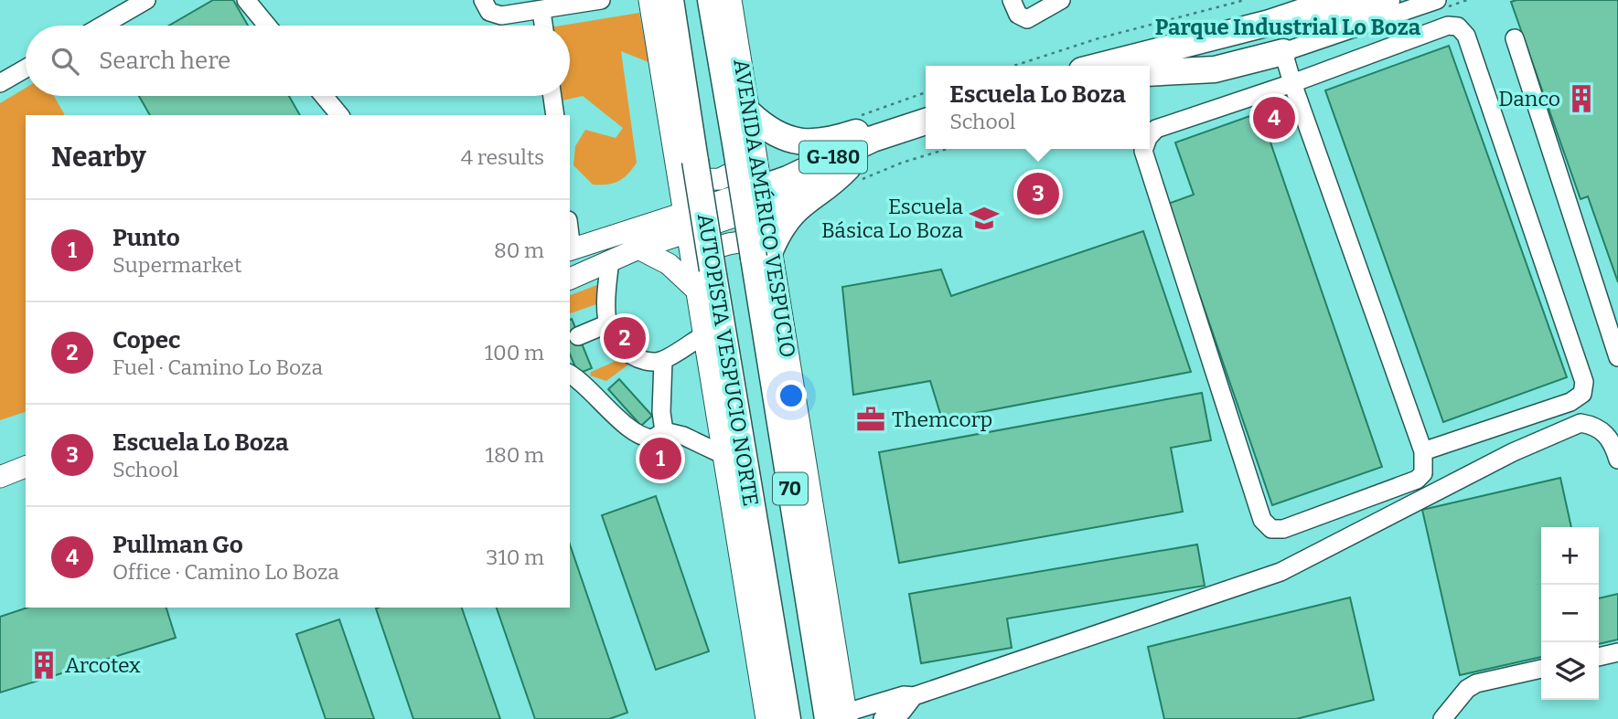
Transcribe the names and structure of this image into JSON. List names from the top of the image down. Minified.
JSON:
{"streets":{"highway":["G-180","AUTOPISTA VESPUCIO NORTE","70"],"main road":["AVENIDA AMÉRICO VESPUCIO"]},"crossings":[["G-180","AVENIDA AMÉRICO VESPUCIO"],["AVENIDA AMÉRICO VESPUCIO","AUTOPISTA VESPUCIO NORTE"]],"districts":["Parque Industrial Lo Boza"],"places":{"building":["Danco","Arcotex"],"school or university":["Escuela Básica Lo Boza"],"office":["Themcorp"]},"page":{"search":"Search here","popup":["Escuela Lo Boza","School"],"pins":["4","3","2","1"],"heading":["Nearby","4 results"],"list":[{"mark":"1","name":"Punto","note":"Supermarket","value":"80 m"},{"mark":"2","name":"Copec","note":"Fuel · Camino Lo Boza","value":"100 m"},{"mark":"3","name":"Escuela Lo Boza","note":"School","value":"180 m"},{"mark":"4","name":"Pullman Go","note":"Office · Camino Lo Boza","value":"310 m"}],"map_buttons":["+","−"]}}
